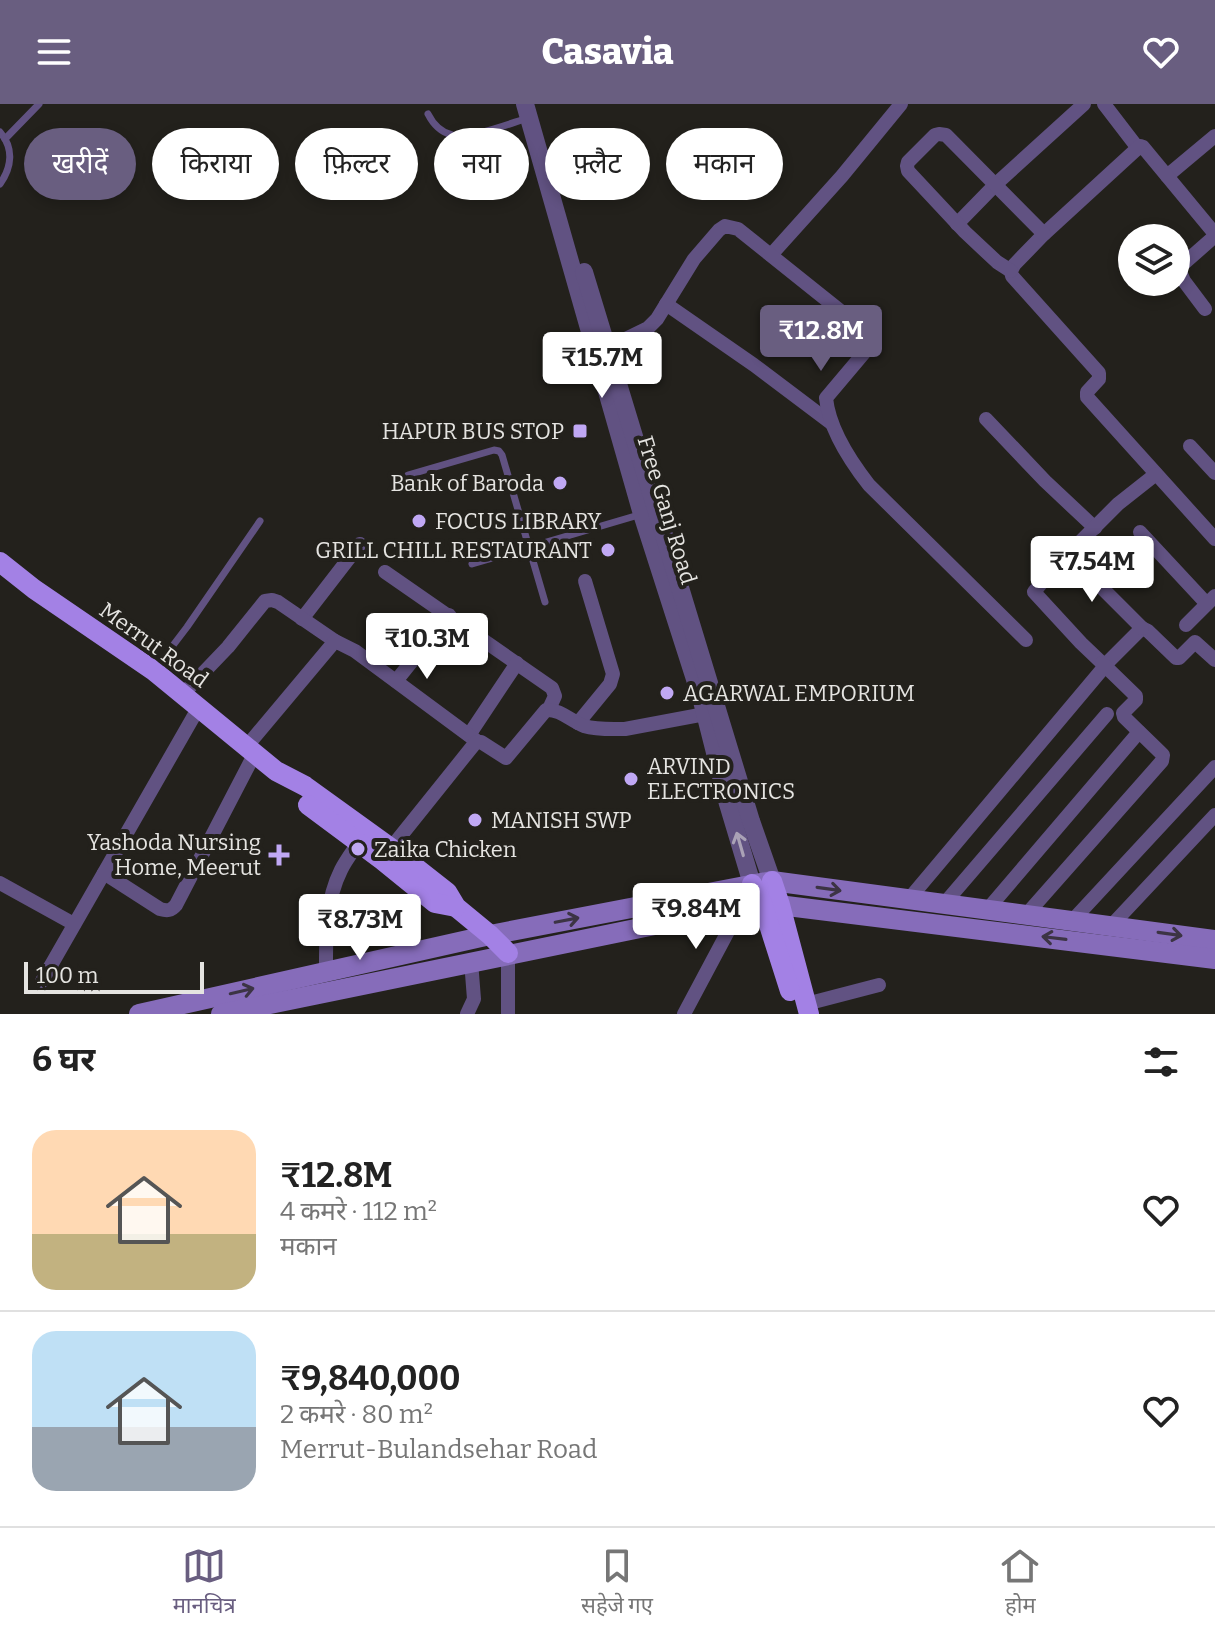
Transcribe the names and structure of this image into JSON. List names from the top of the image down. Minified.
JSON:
{"streets":{"main road":["Merrut Road"],"street":["Free Ganj Road"]},"places":{"transit":["HAPUR BUS STOP"],"other":["Bank of Baroda","FOCUS LIBRARY","GRILL CHILL RESTAURANT","AGARWAL EMPORIUM","ARVIND ELECTRONICS","MANISH SWP","Zaika Chicken"],"health":["Yashoda Nursing Home, Meerut"]},"scale_bar":"100 m","page":{"header":"Casavia","chip":["खरीदें","किराया","फ़िल्टर","नया","फ़्लैट","मकान"],"price":["₹12.8M","₹15.7M","₹7.54M","₹10.3M","₹9.84M","₹8.73M"],"scale":"100 m","heading":"6 घर","list":[{"name":"₹12.8M","note":"4 कमरे · 112 m² · मकान"},{"name":"₹9,840,000","note":"2 कमरे · 80 m² · Merrut-Bulandsehar Road"}],"tabs":["मानचित्र","सहेजे गए","होम"]}}
